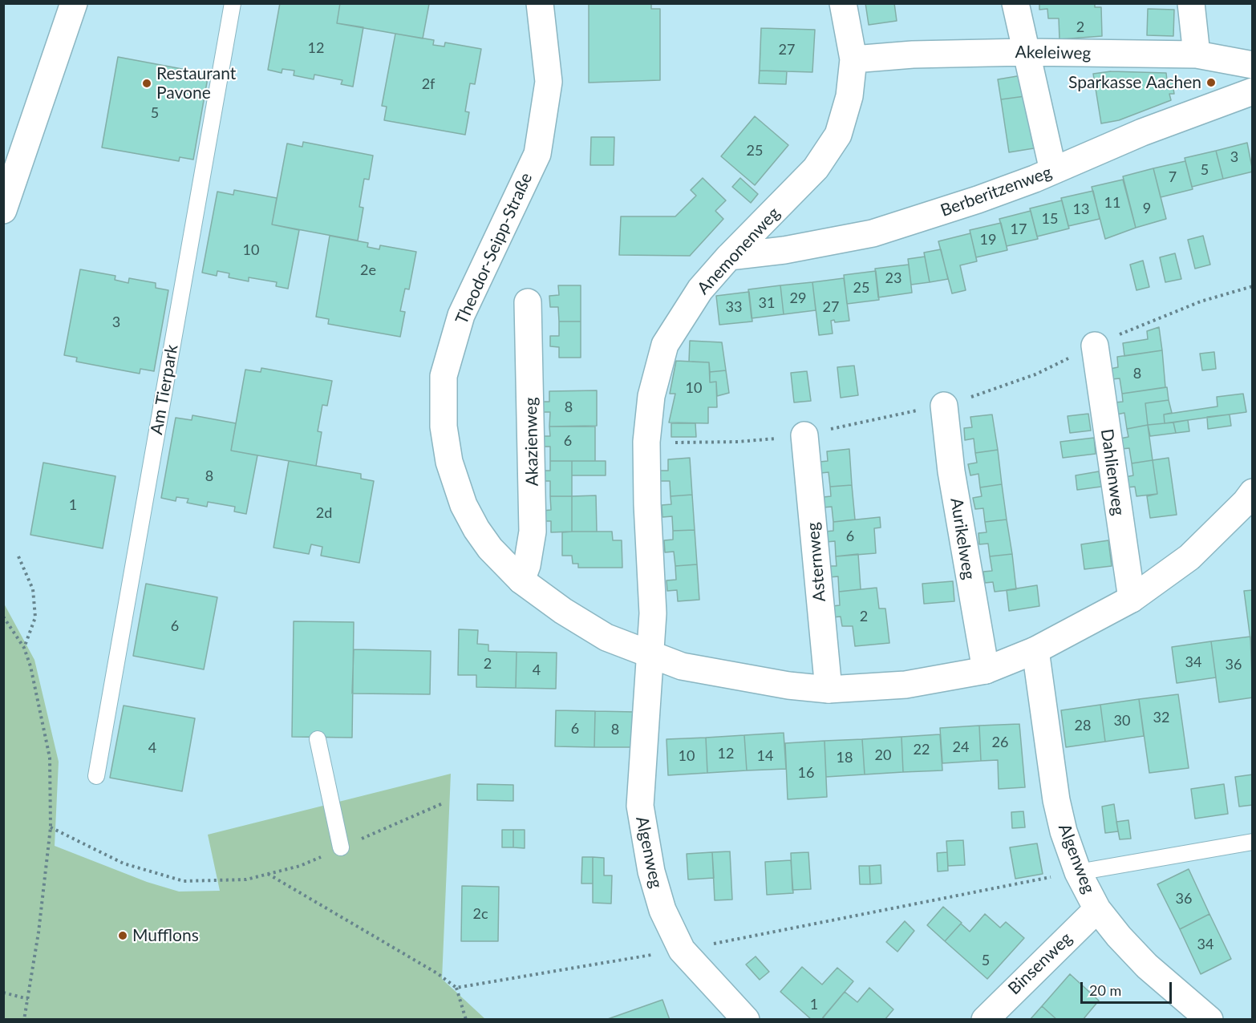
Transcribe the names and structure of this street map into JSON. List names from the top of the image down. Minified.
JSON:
{"streets":{"street":["Akeleiweg","Berberitzenweg","Theodor-Seipp-Straße","Anemonenweg","Akazienweg","Dahlienweg","Aurikelweg","Asternweg","Algenweg","Binsenweg"],"lane":["Am Tierpark"]},"crossings":[["Akeleiweg","Anemonenweg"],["Berberitzenweg","Anemonenweg"],["Theodor-Seipp-Straße","Anemonenweg"],["Theodor-Seipp-Straße","Akazienweg"],["Theodor-Seipp-Straße","Dahlienweg"],["Theodor-Seipp-Straße","Aurikelweg"],["Theodor-Seipp-Straße","Asternweg"],["Theodor-Seipp-Straße","Algenweg"],["Anemonenweg","Algenweg"],["Algenweg","Binsenweg"]],"places":["Sparkasse Aachen","Restaurant Pavone","Mufflons"],"house_numbers":["2","12","27","2f","5","25","3","5","7","11","9","13","15","17","19","10","2e","23","25","29","31","33","27","3","8","10","8","6","8","1","2d","6","2","6","34","2","36","4","32","30","28","6","8","26","24","4","22","12","20","10","14","18","16","36","2c","34","5","1"],"scale_bar":"20 m"}
